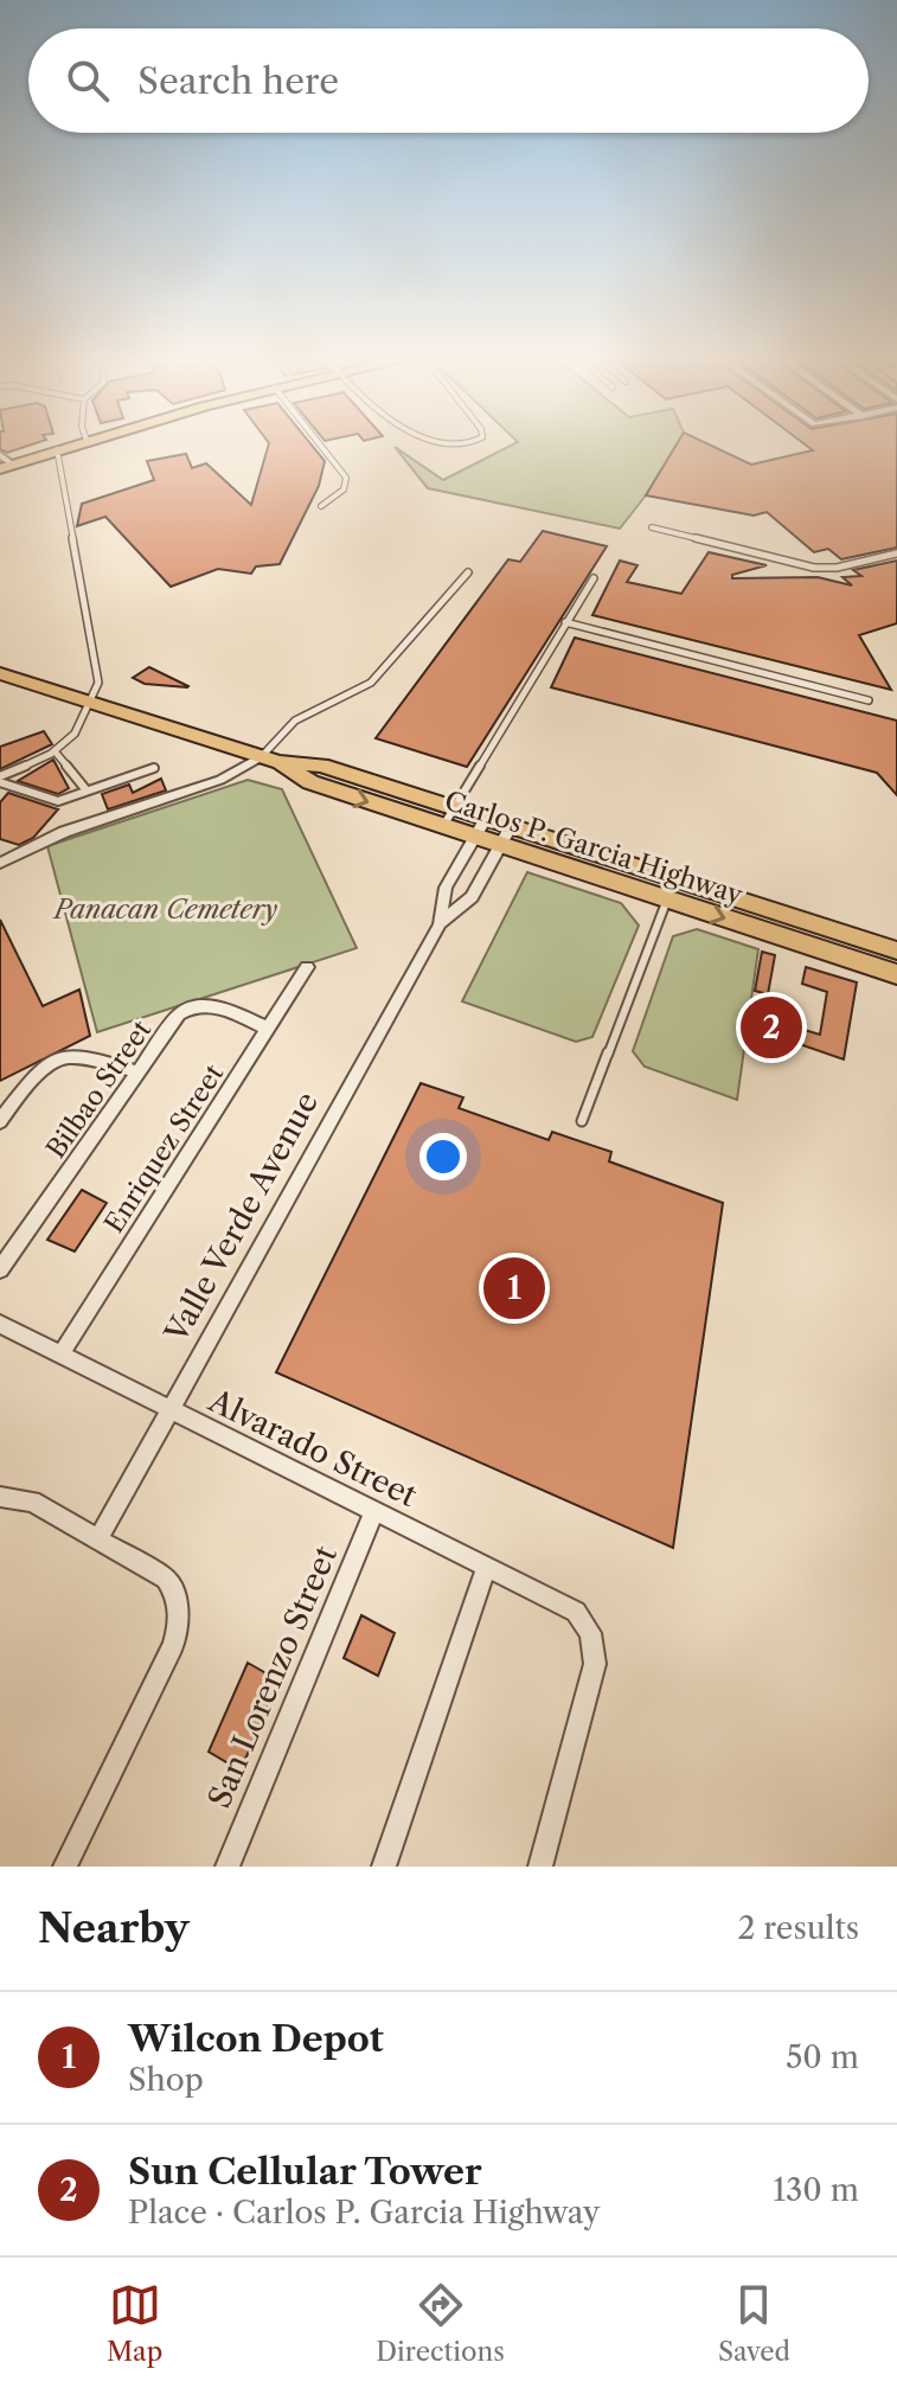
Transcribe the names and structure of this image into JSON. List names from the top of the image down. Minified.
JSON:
{"streets":{"main road":["Carlos P. Garcia Highway"],"street":["Bilbao Street","Enriquez Street","Valle Verde Avenue","Alvarado Street","San Lorenzo Street"]},"crossings":[["Carlos P. Garcia Highway","Valle Verde Avenue"],["Bilbao Street","Enriquez Street"],["Enriquez Street","Alvarado Street"],["Valle Verde Avenue","Alvarado Street"],["Alvarado Street","San Lorenzo Street"]],"parks":["Panacan Cemetery"],"page":{"search":"Search here","pins":["2","1"],"heading":["Nearby","2 results"],"list":[{"mark":"1","name":"Wilcon Depot","note":"Shop","value":"50 m"},{"mark":"2","name":"Sun Cellular Tower","note":"Place · Carlos P. Garcia Highway","value":"130 m"}],"nav":["Map","Directions","Saved"]}}
